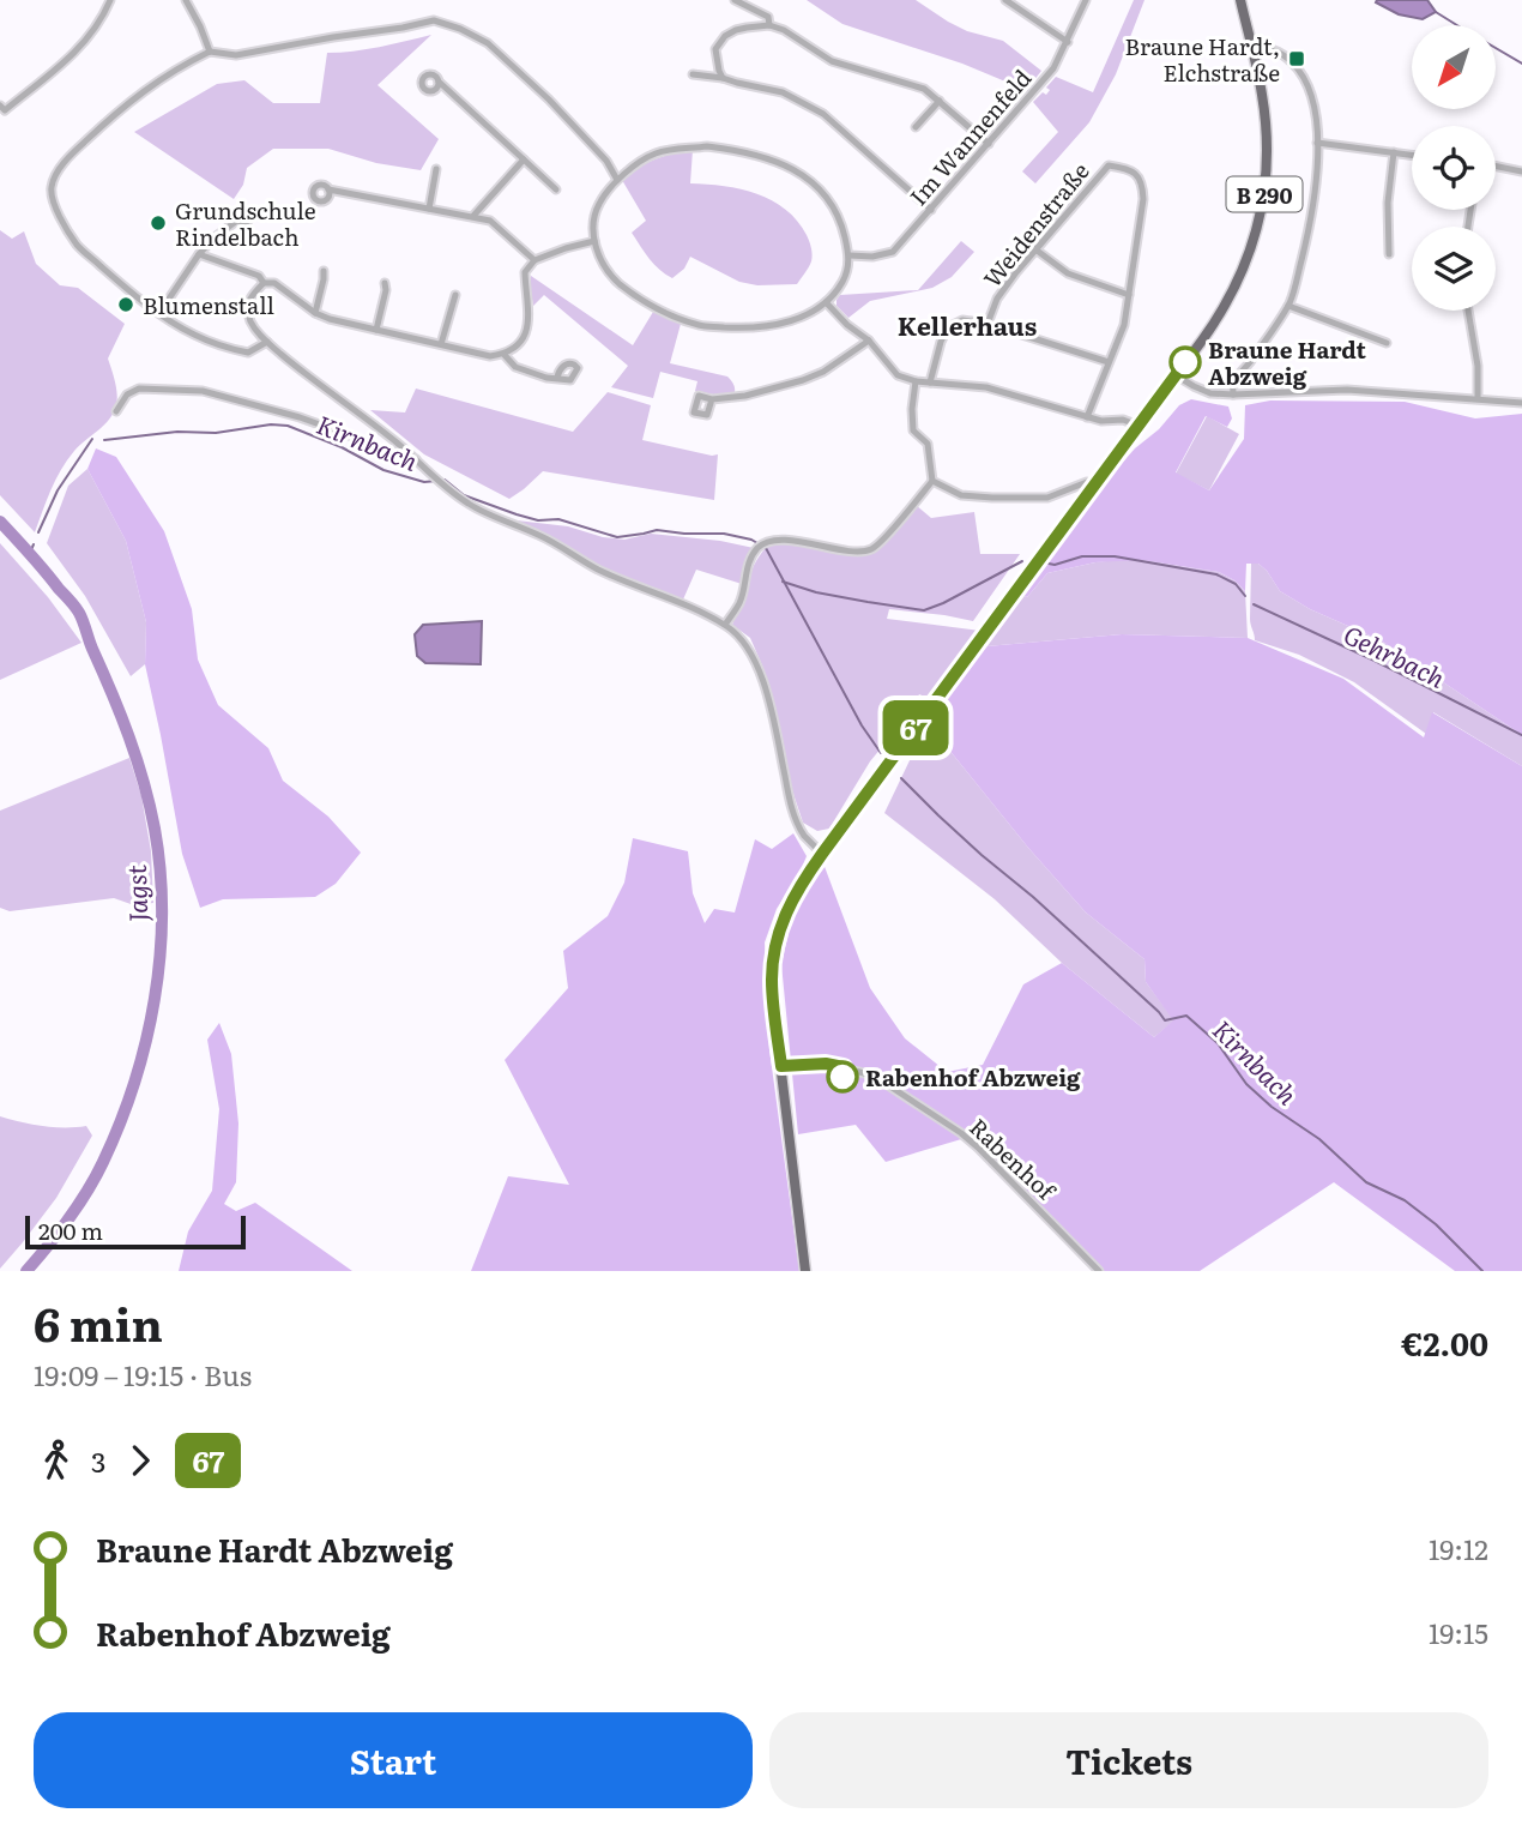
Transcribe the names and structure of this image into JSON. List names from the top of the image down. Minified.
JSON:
{"streets":{"main road":["B 290"],"street":["Im Wannenfeld","Weidenstraße","Rabenhof"]},"crossings":[["B 290","Rabenhof"]],"districts":["Kellerhaus"],"water":["Kirnbach","Gehrbach","Jagst"],"places":{"transit":["Braune Hardt, Elchstraße"],"other":["Grundschule Rindelbach","Blumenstall","Braune Hardt Abzweig","Rabenhof Abzweig"]},"lines":["bus line 67"],"scale_bar":"200 m","north":"bottom left","page":{"on_map":"67","scale":"200 m","heading":["6 min","19:09 – 19:15 · Bus","€2.00"],"legs":["3","67"],"list":[{"name":"Braune Hardt Abzweig","value":"19:12"},{"name":"Rabenhof Abzweig","value":"19:15"}],"buttons":["Start","Tickets"]}}
